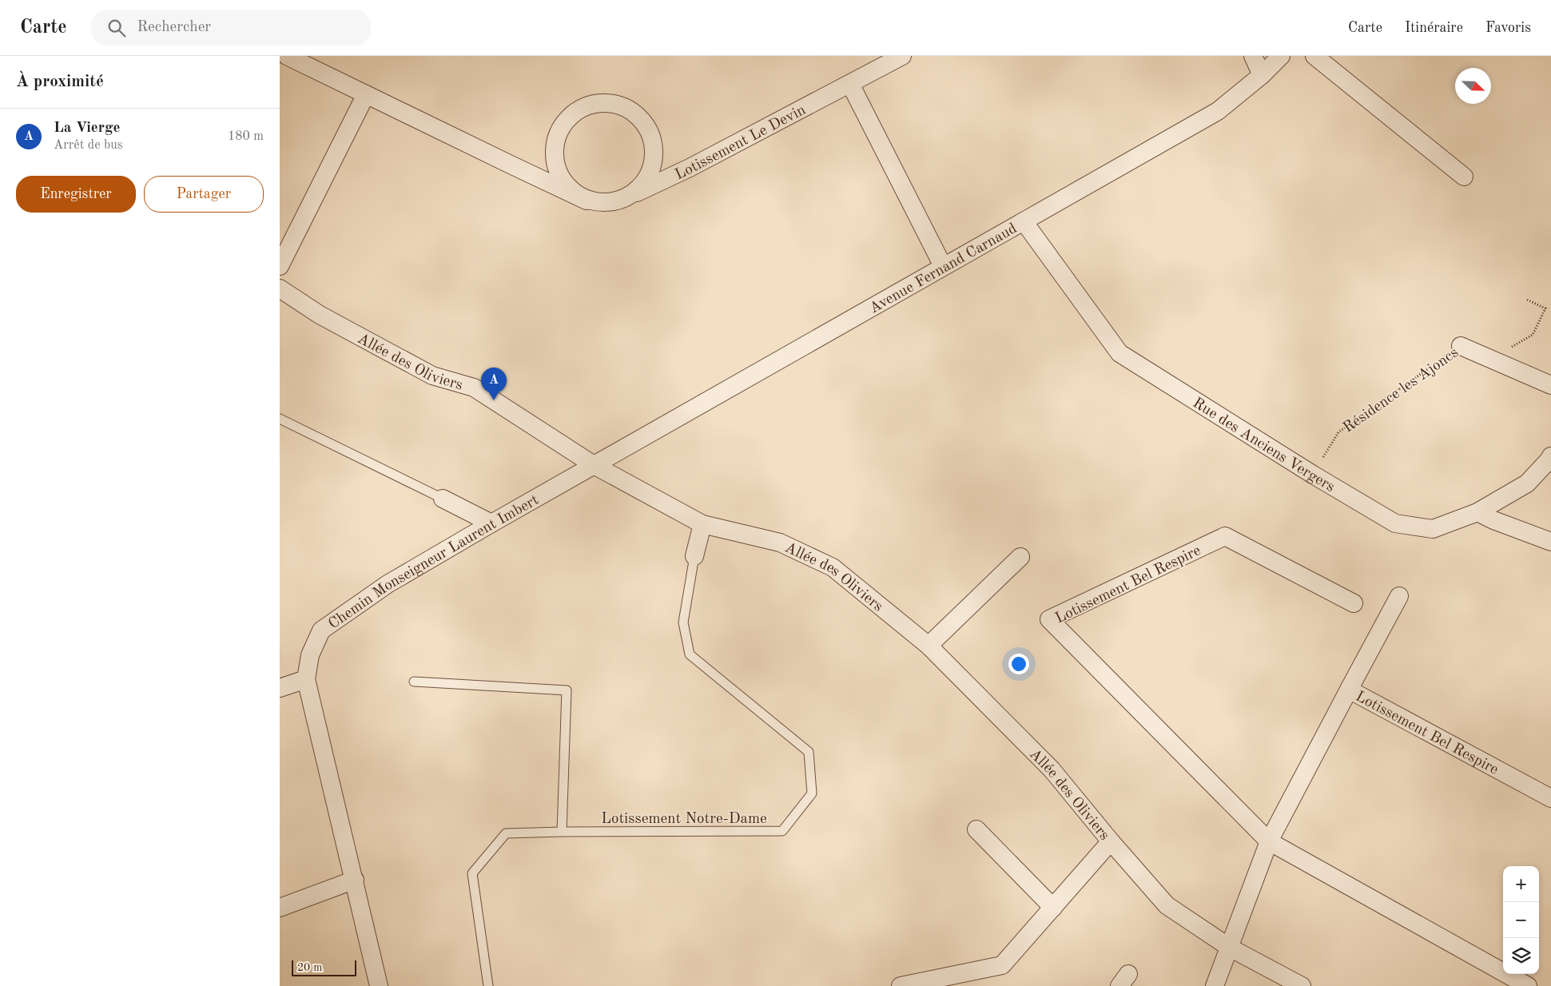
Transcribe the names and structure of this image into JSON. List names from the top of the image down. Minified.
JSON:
{"streets":{"street":["Lotissement Le Devin","Avenue Fernand Carnaud","Allée des Oliviers","Résidence les Ajoncs","Rue des Anciens Vergers","Chemin Monseigneur Laurent Imbert","Lotissement Bel Respire"],"lane":["Lotissement Notre-Dame"]},"crossings":[["Avenue Fernand Carnaud","Allée des Oliviers"],["Avenue Fernand Carnaud","Rue des Anciens Vergers"],["Avenue Fernand Carnaud","Chemin Monseigneur Laurent Imbert"],["Allée des Oliviers","Chemin Monseigneur Laurent Imbert"],["Allée des Oliviers","Lotissement Bel Respire"],["Résidence les Ajoncs","Rue des Anciens Vergers"]],"scale_bar":"20 m","north":"bottom right","page":{"header":"Carte","search":"Rechercher","nav":["Carte","Itinéraire","Favoris"],"heading":"À proximité","list":[{"mark":"A","name":"La Vierge","note":"Arrêt de bus","value":"180 m"}],"buttons":["Enregistrer","Partager"],"pins":"A","map_buttons":["+","−"],"scale":"20 m"}}
